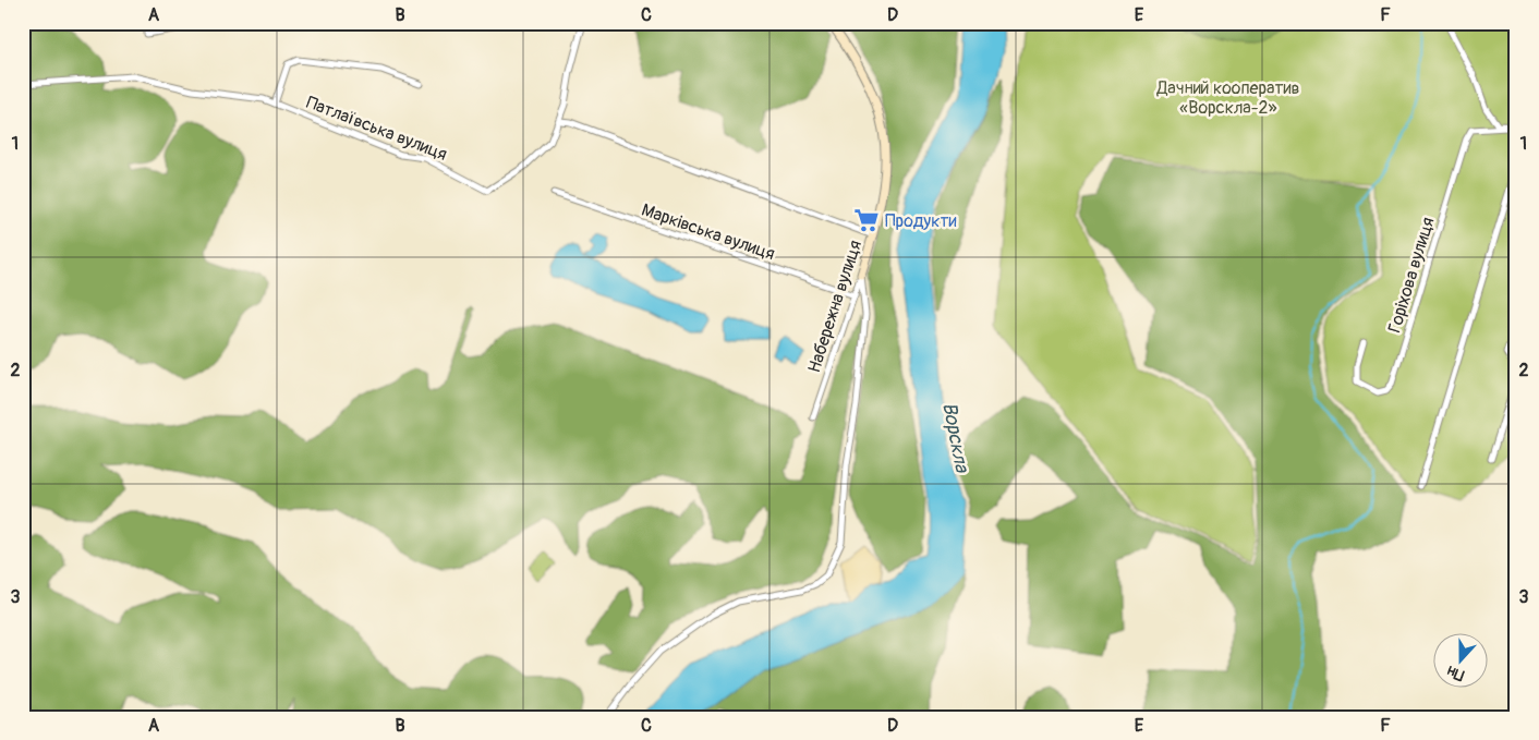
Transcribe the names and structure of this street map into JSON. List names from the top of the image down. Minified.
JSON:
{"streets":{"street":["Патлаївська вулиця","Марківська вулиця","Горіхова вулиця","Набережна вулиця"]},"crossings":[["Марківська вулиця","Набережна вулиця"]],"water":["Ворскла"],"parks":["Дачний кооператив «Ворскла-2»"],"places":{"supermarket":["Продукти"]},"north":"bottom","grid":{"columns":["A","B","C","D","E","F"],"rows":["1","2","3"]}}
